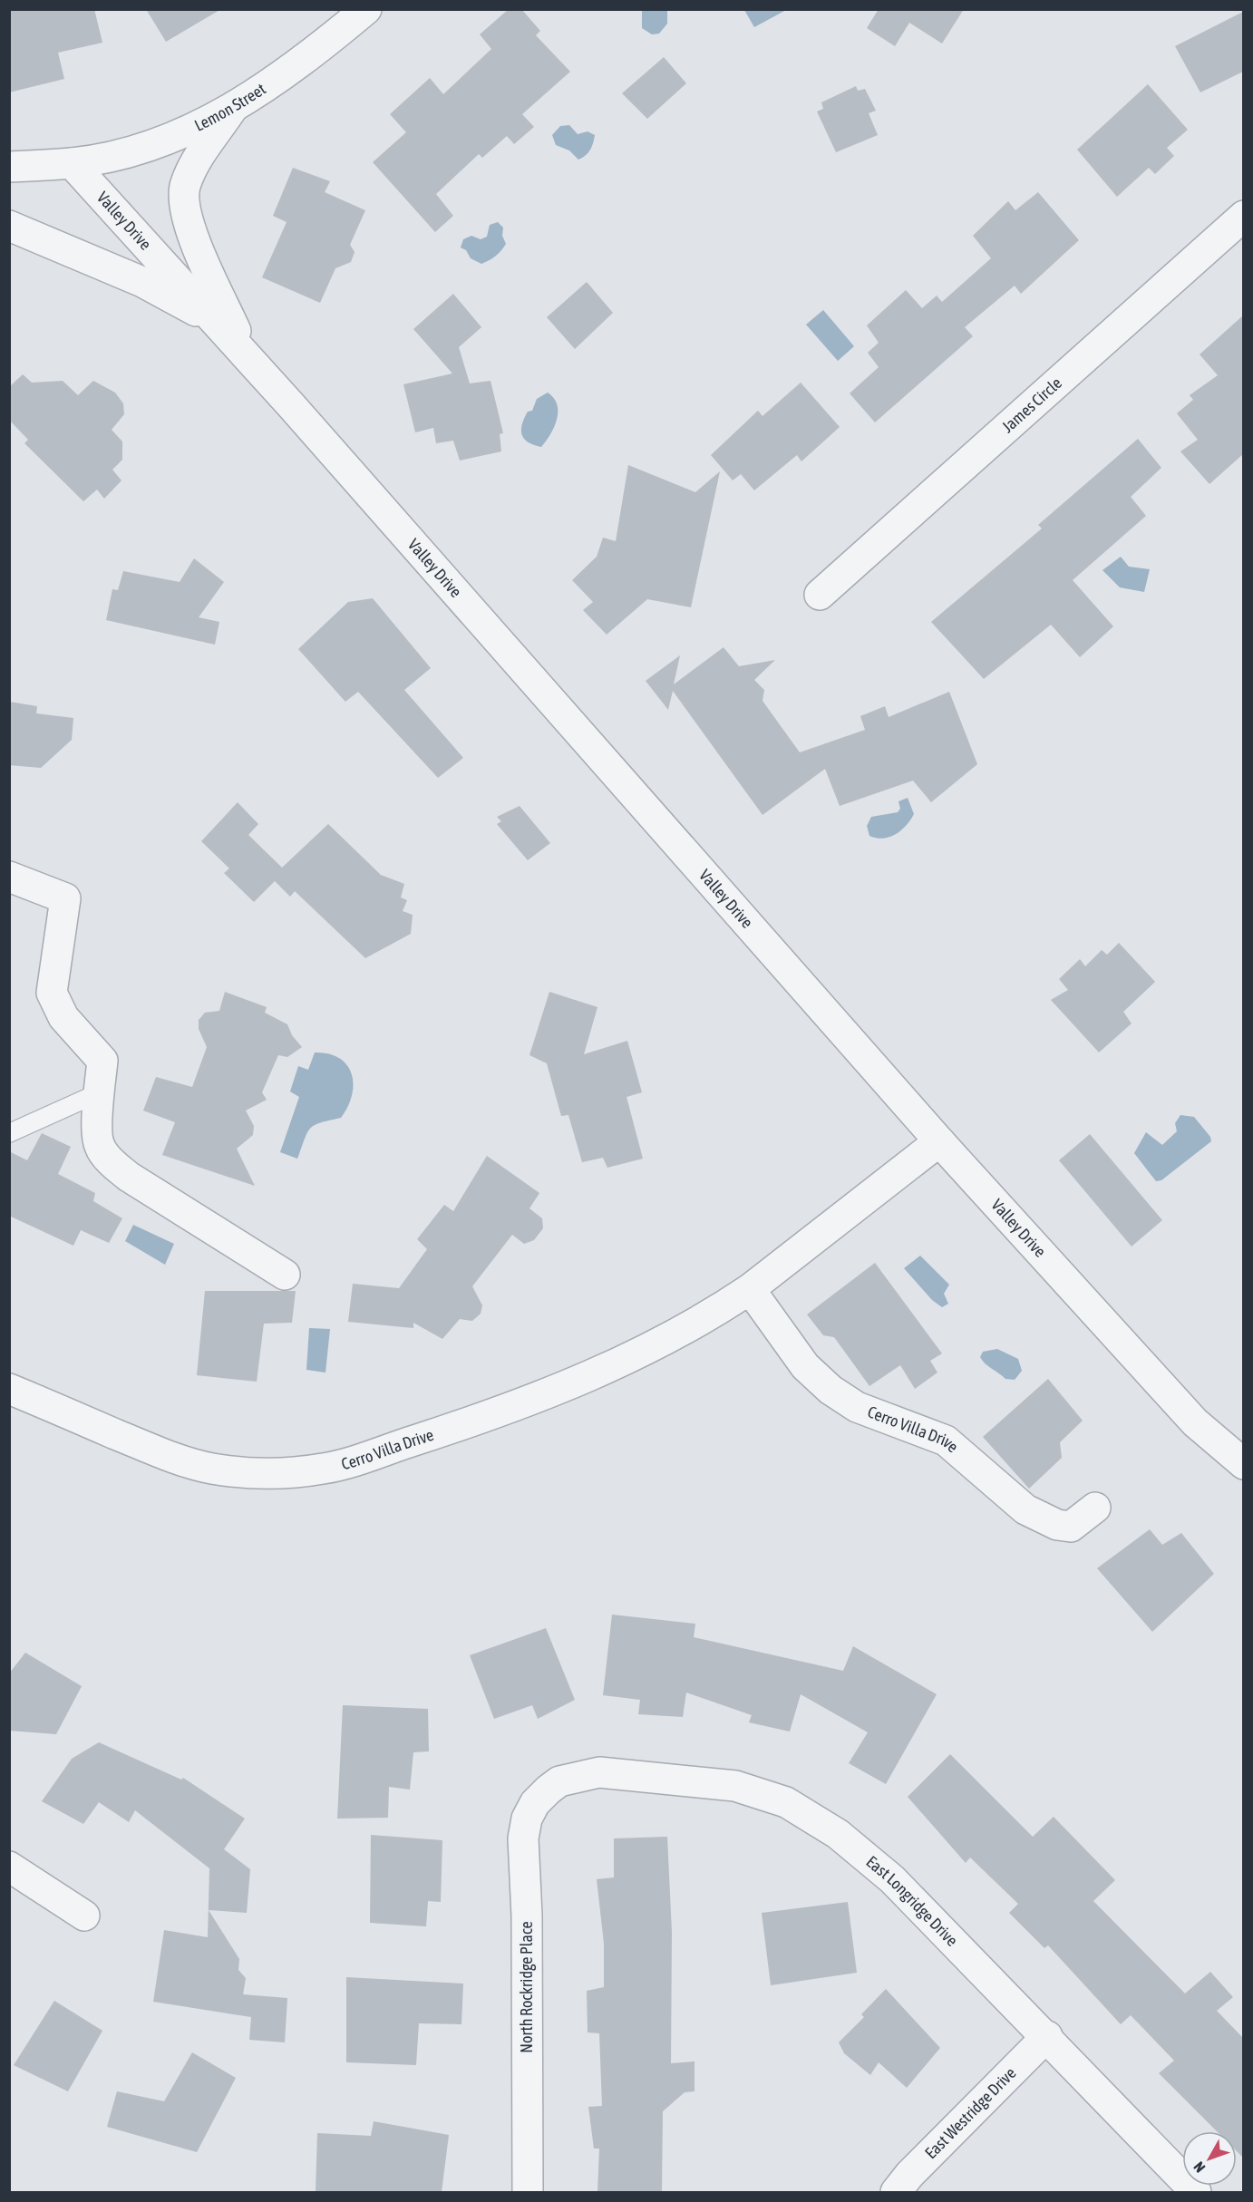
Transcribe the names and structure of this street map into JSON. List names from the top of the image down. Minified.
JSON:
{"streets":{"street":["Lemon Street","Valley Drive","James Circle","Cerro Villa Drive","East Longridge Drive","North Rockridge Place","East Westridge Drive"]},"crossings":[["Lemon Street","Valley Drive"],["Valley Drive","Cerro Villa Drive"],["East Longridge Drive","North Rockridge Place"],["East Longridge Drive","East Westridge Drive"]],"north":"bottom left"}
